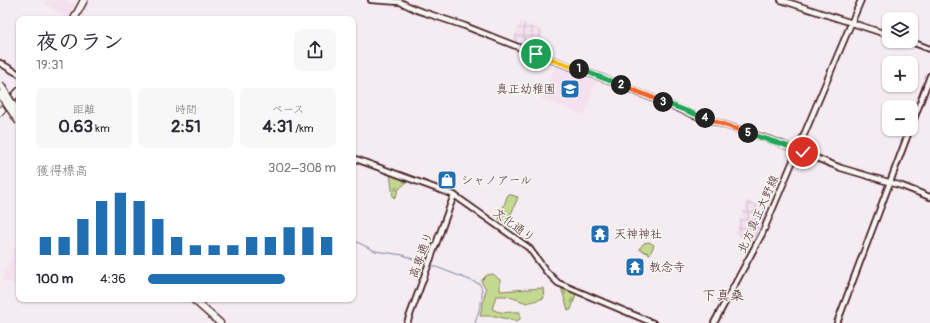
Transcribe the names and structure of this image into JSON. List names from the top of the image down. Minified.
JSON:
{"streets":{"main road":["北方真正大野線","文化通り","高専通り"]},"crossings":[["文化通り","高専通り"]],"districts":["下真桑"],"places":{"school or university":["真正幼稚園"],"shop":["シャノアール"],"temple":["天神神社","教念寺"]},"page":{"map_buttons":["+","−"],"heading":["夜のラン","19:31"],"pins":["1","2","3","4","5"],"stats":[["距離","0.63 km"],["時間","2:51"],["ペース","4:31 /km"]],"chart":["獲得標高","302–308 m"],"list":[{"name":"100 m","note":"4:36"}]}}
